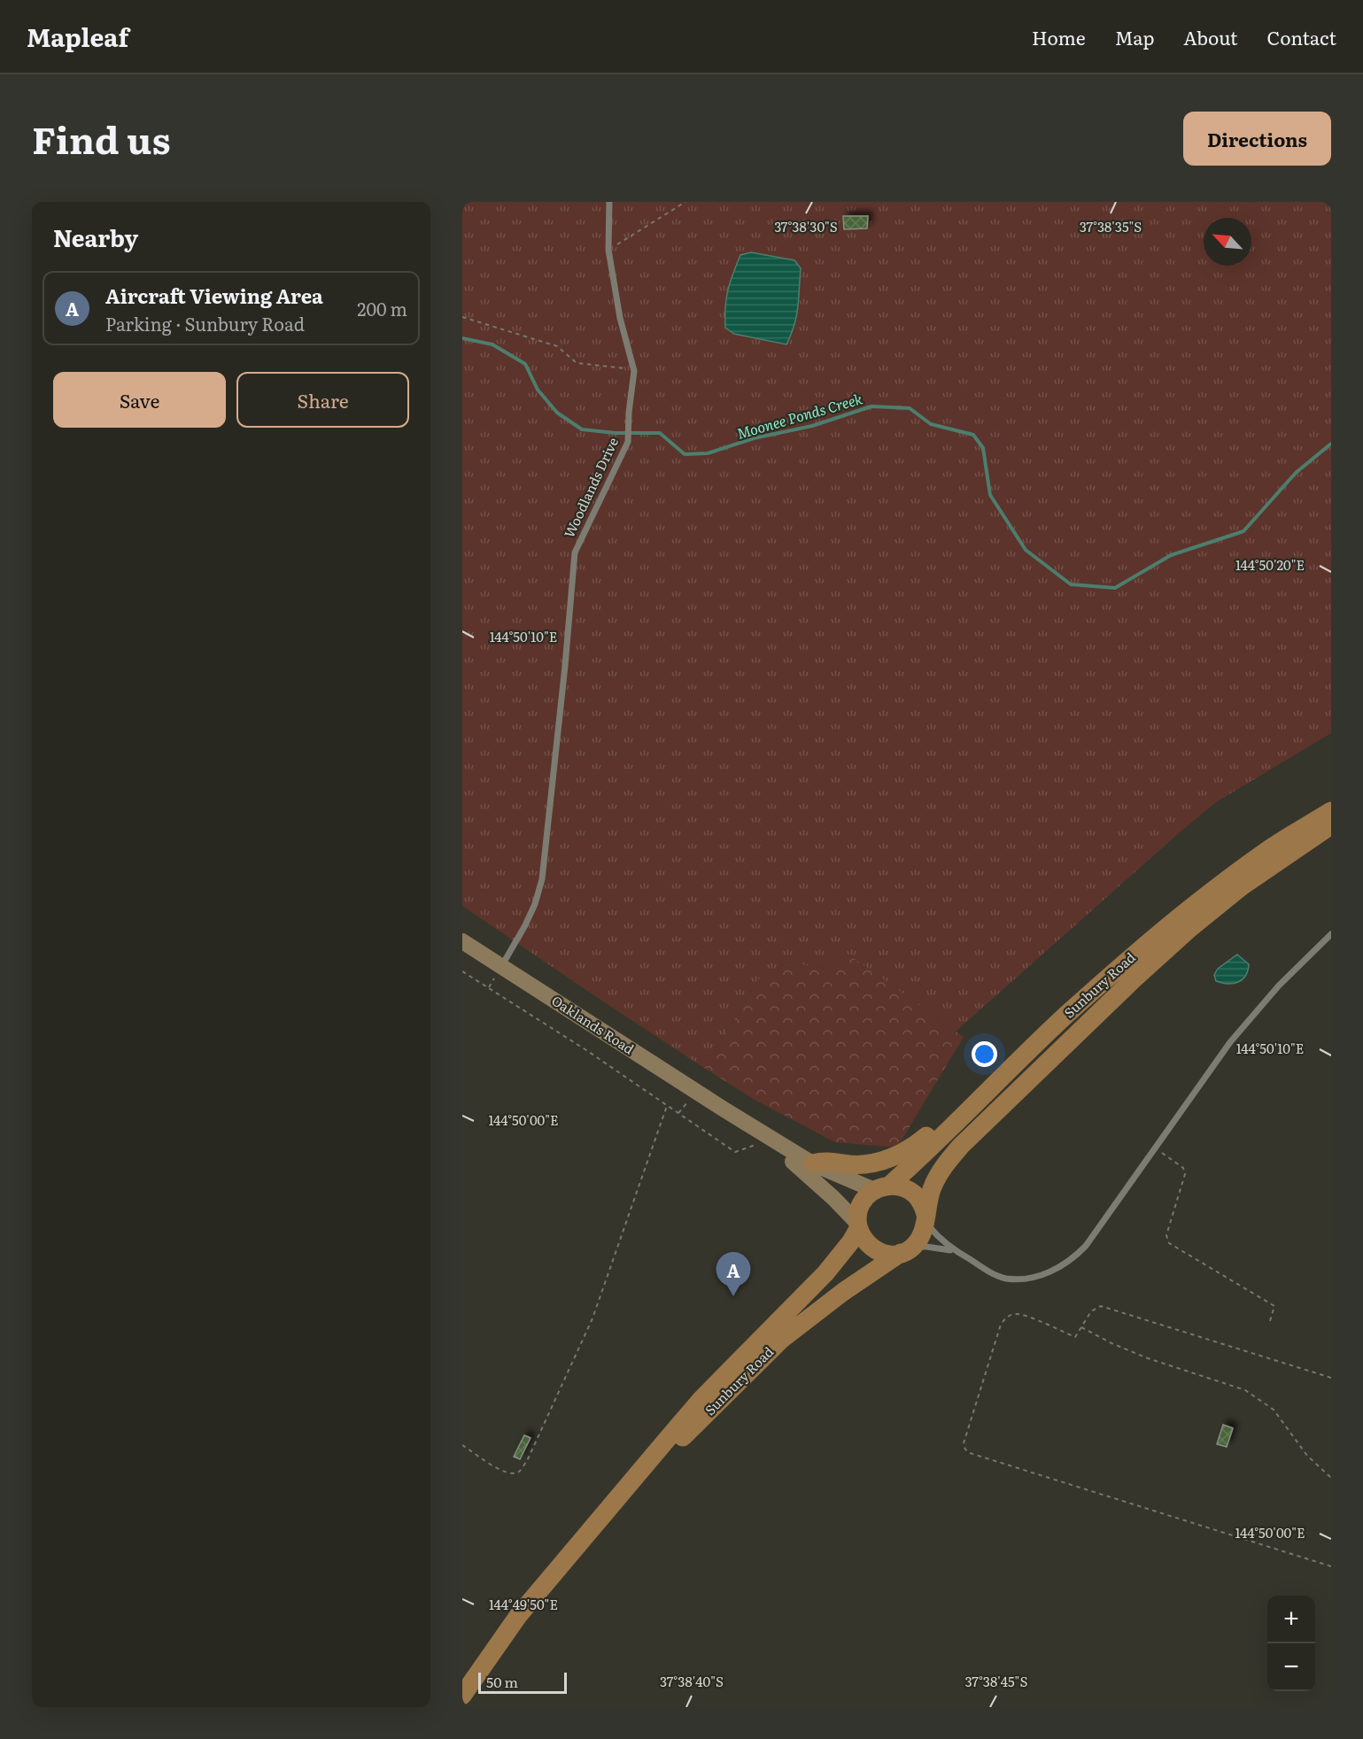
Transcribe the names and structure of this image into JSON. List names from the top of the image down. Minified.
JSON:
{"streets":{"main road":["Sunbury Road","Oaklands Road"],"lane":["Woodlands Drive"]},"crossings":[["Woodlands Drive","Oaklands Road"],["Sunbury Road","Oaklands Road"]],"water":["Moonee Ponds Creek"],"scale_bar":"50 m","north":"top left","page":{"header":"Mapleaf","nav":["Home","Map","About","Contact"],"title":"Find us","buttons":["Directions",["Save","Share"]],"heading":"Nearby","list":[{"mark":"A","name":"Aircraft Viewing Area","note":"Parking · Sunbury Road","value":"200 m"}],"pins":"A","map_buttons":["+","−"],"scale":"50 m"},"coordinates":["37°38'35\"S","37°38'30\"S","144°50'20\"E","144°50'10\"E","144°50'00\"E","144°49'50\"E","37°38'40\"S","37°38'45\"S"]}
